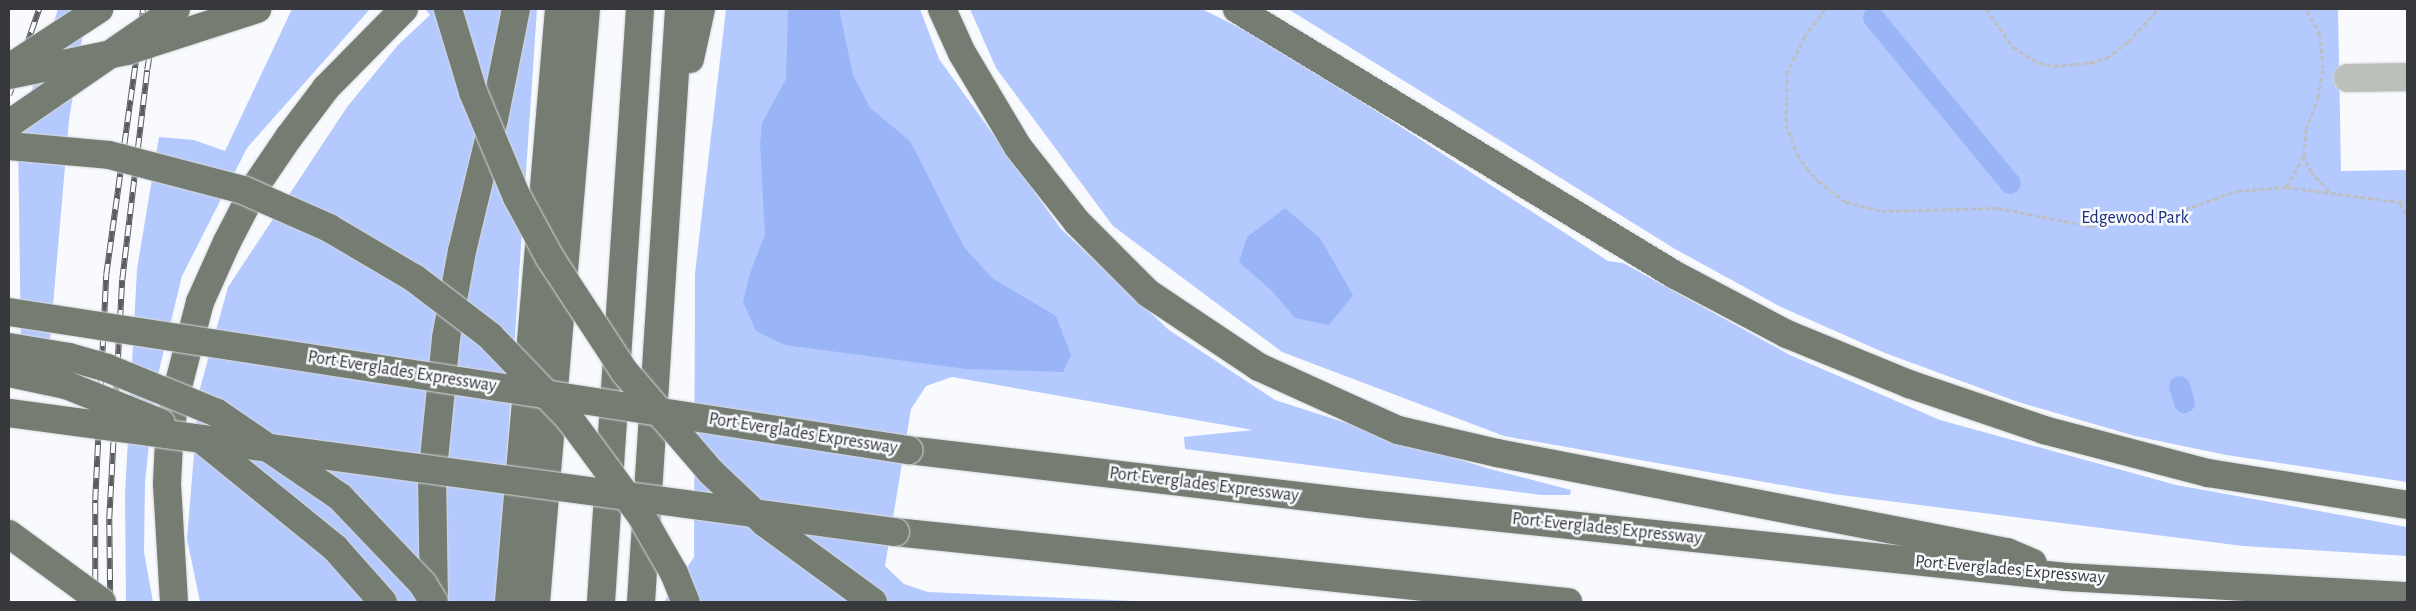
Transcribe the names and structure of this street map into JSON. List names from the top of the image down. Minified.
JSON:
{"streets":{"highway":["Port Everglades Expressway"]},"parks":["Edgewood Park"]}
